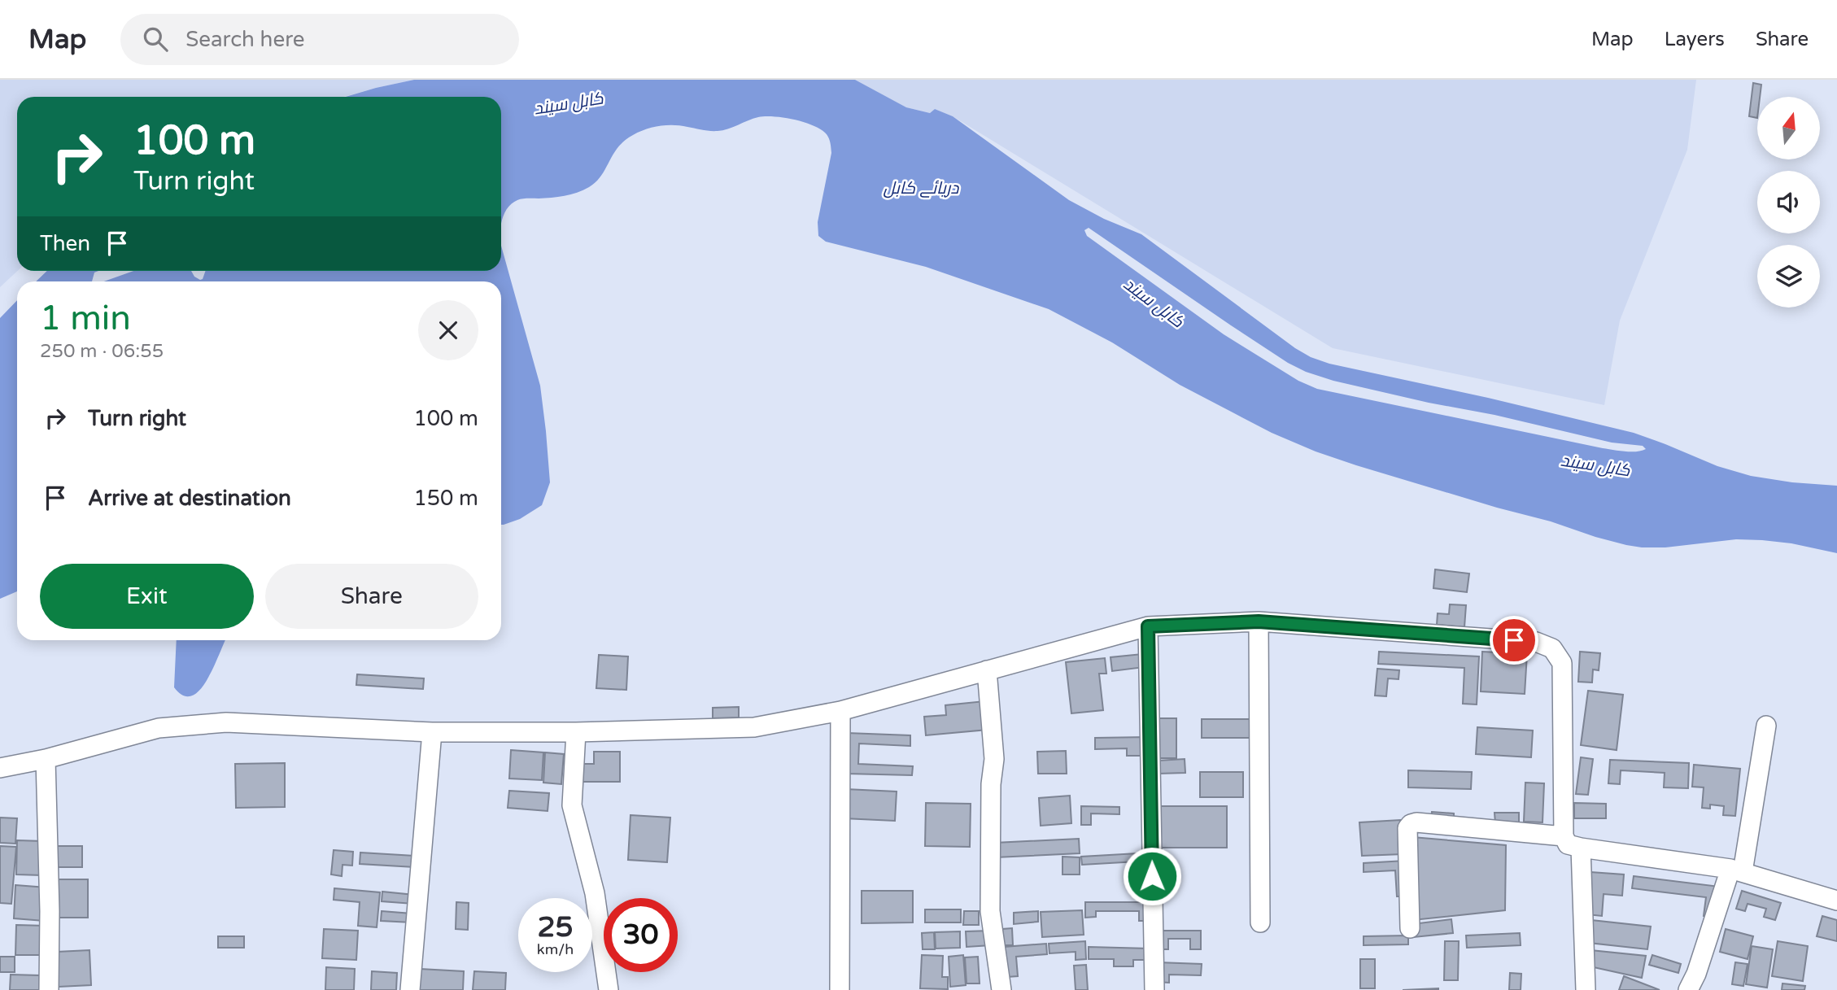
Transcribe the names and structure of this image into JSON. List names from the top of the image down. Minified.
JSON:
{"water":["کابل سيند","دریائے کابل"],"north":"top","page":{"header":"Map","search":"Search here","nav":["Map","Layers","Share"],"turn":["100 m","Turn right"],"then":"Then","heading":["1 min","250 m · 06:55"],"list":[{"name":"Turn right","value":"100 m"},{"name":"Arrive at destination","value":"150 m"}],"buttons":["Exit","Share"],"speed":"25 km/h","limit":"30"}}
